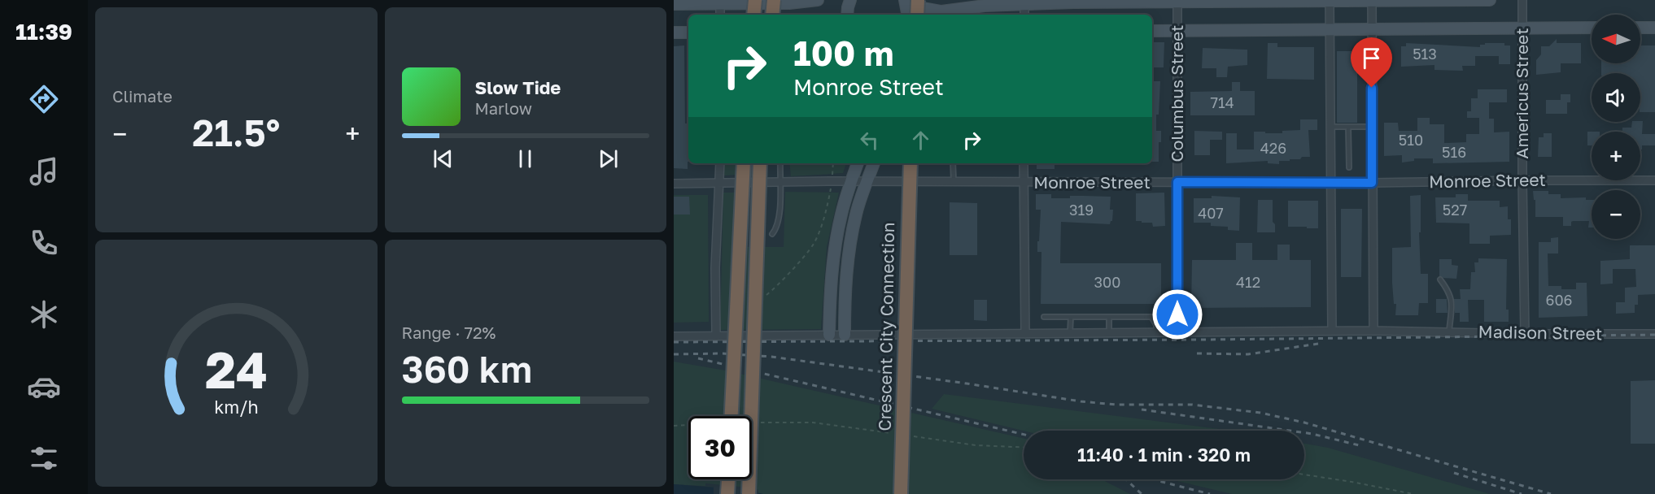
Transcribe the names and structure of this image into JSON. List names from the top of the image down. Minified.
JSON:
{"streets":{"highway":["Crescent City Connection"],"street":["Columbus Street","Americus Street","Monroe Street","Madison Street"]},"crossings":[["Columbus Street","Monroe Street"],["Columbus Street","Madison Street"],["Americus Street","Monroe Street"],["Americus Street","Madison Street"]],"house_numbers":["513","714","510","426","516","319","527","407","300","412","606"],"north":"left","page":{"tabs":"11:39","tile":["Climate",["Range · 72%","360 km"]],"map_buttons":["+","−"],"turn":["100 m","Monroe Street"],"song":["Slow Tide","Marlow"],"heat":["−","21.5°","+"],"limit":"30","trip":"11:40 · 1 min · 320 m","gauge":["24","km/h"]}}
